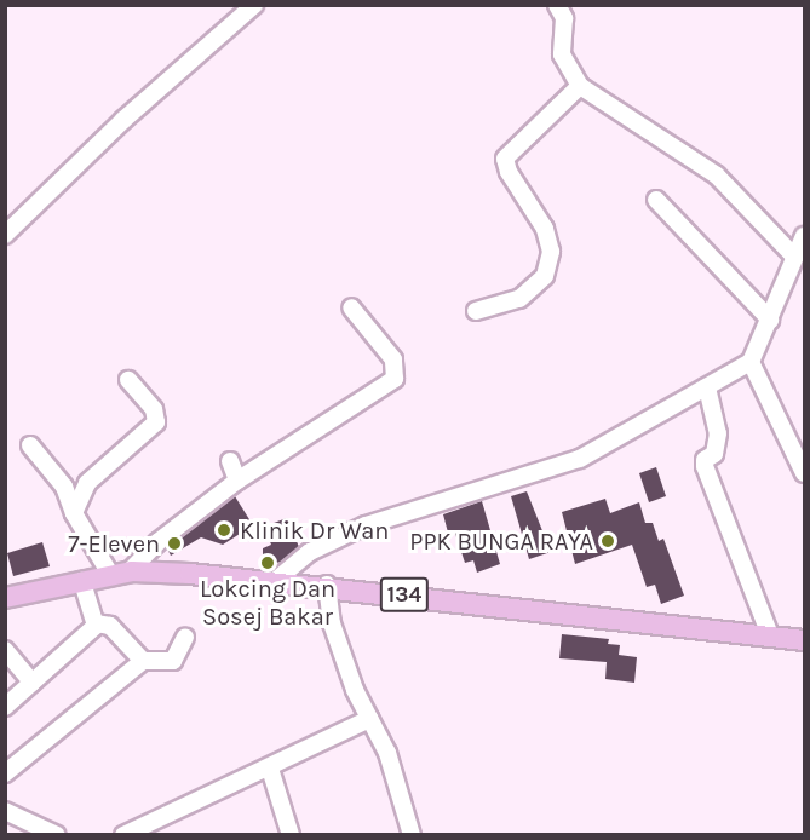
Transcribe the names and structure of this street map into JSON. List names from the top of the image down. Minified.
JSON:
{"streets":{"main road":["134"]},"places":["Klinik Dr Wan","PPK BUNGA RAYA","7-Eleven","Lokcing Dan Sosej Bakar"]}
